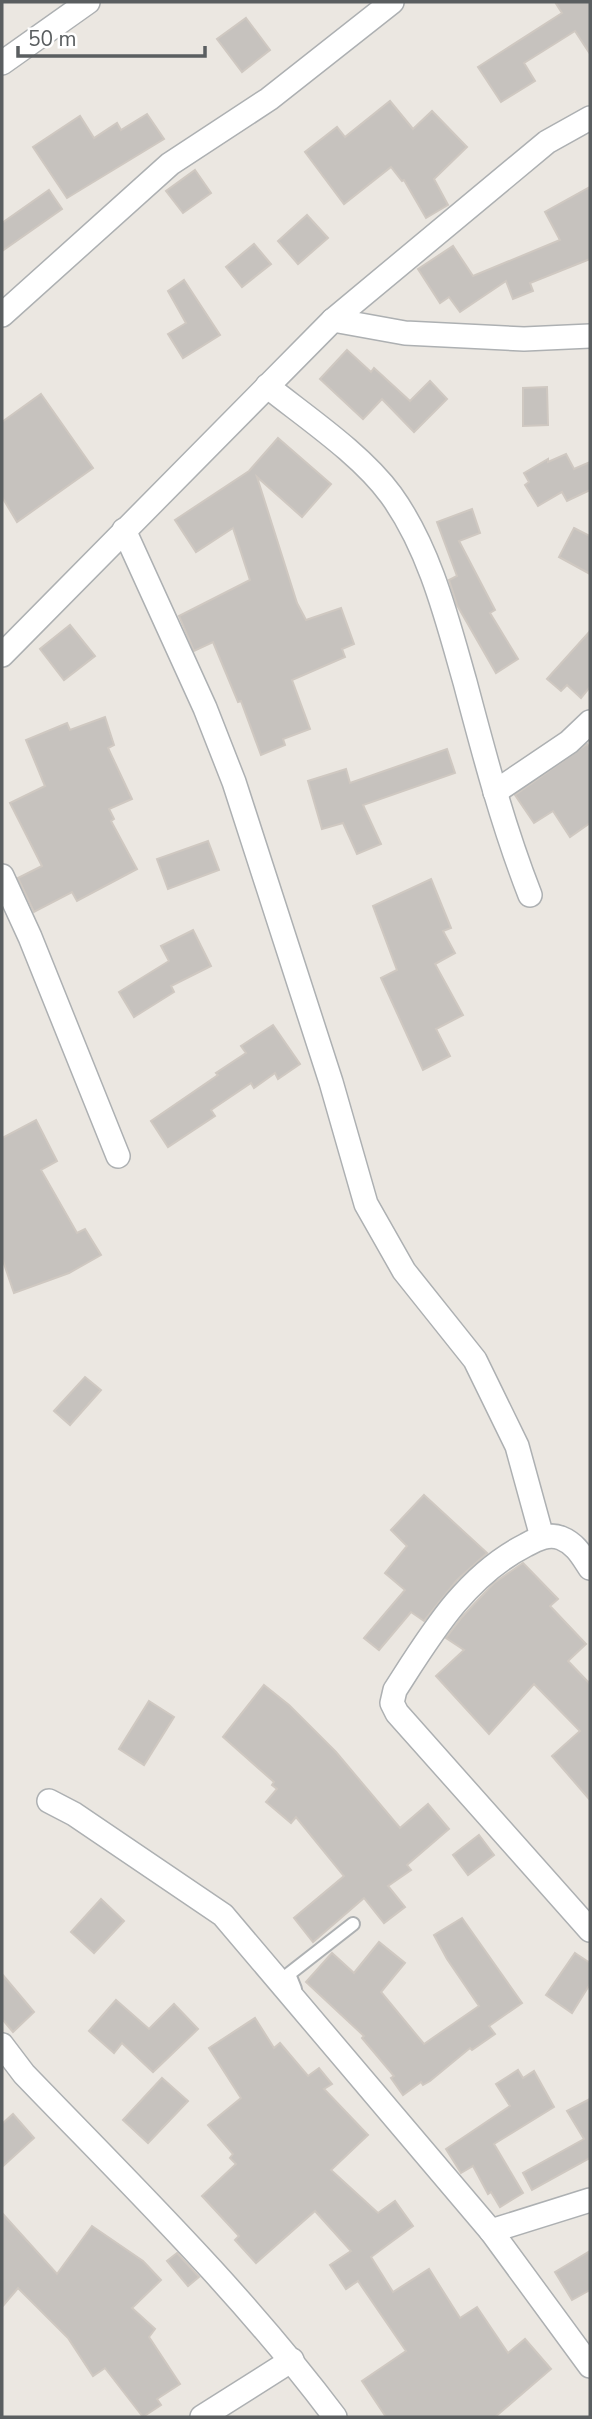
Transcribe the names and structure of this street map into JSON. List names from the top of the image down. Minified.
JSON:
{"scale_bar":"50 m"}
